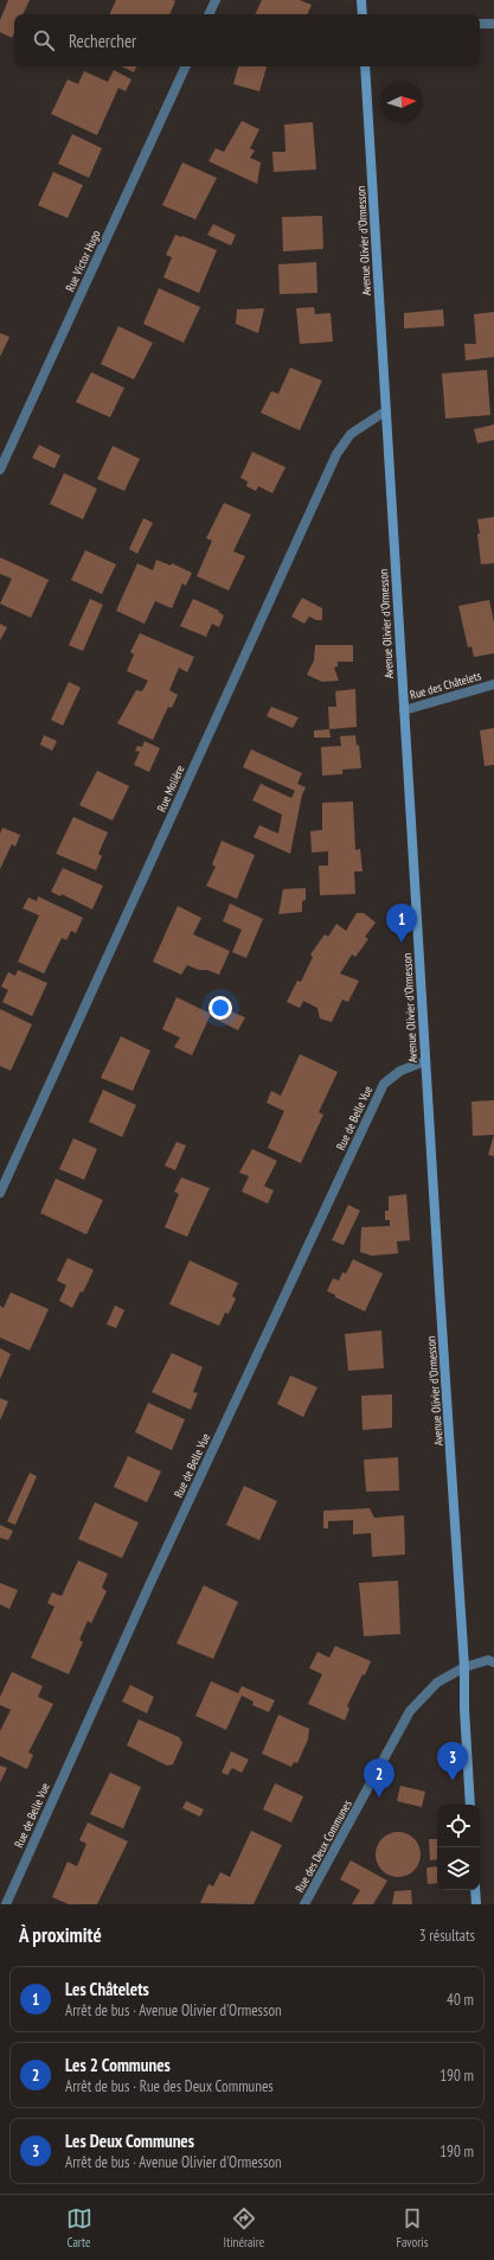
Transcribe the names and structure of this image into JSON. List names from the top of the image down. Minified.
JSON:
{"streets":{"main road":["Avenue Olivier d'Ormesson"],"street":["Rue Victor Hugo","Rue des Châtelets","Rue Molière","Rue de Belle Vue","Rue des Deux Communes"]},"crossings":[["Avenue Olivier d'Ormesson","Rue des Châtelets"],["Avenue Olivier d'Ormesson","Rue Molière"],["Avenue Olivier d'Ormesson","Rue de Belle Vue"],["Avenue Olivier d'Ormesson","Rue des Deux Communes"]],"north":"right","page":{"search":"Rechercher","pins":["1","3","2"],"heading":["À proximité","3 résultats"],"list":[{"mark":"1","name":"Les Châtelets","note":"Arrêt de bus · Avenue Olivier d'Ormesson","value":"40 m"},{"mark":"2","name":"Les 2 Communes","note":"Arrêt de bus · Rue des Deux Communes","value":"190 m"},{"mark":"3","name":"Les Deux Communes","note":"Arrêt de bus · Avenue Olivier d'Ormesson","value":"190 m"}],"nav":["Carte","Itinéraire","Favoris"]}}
